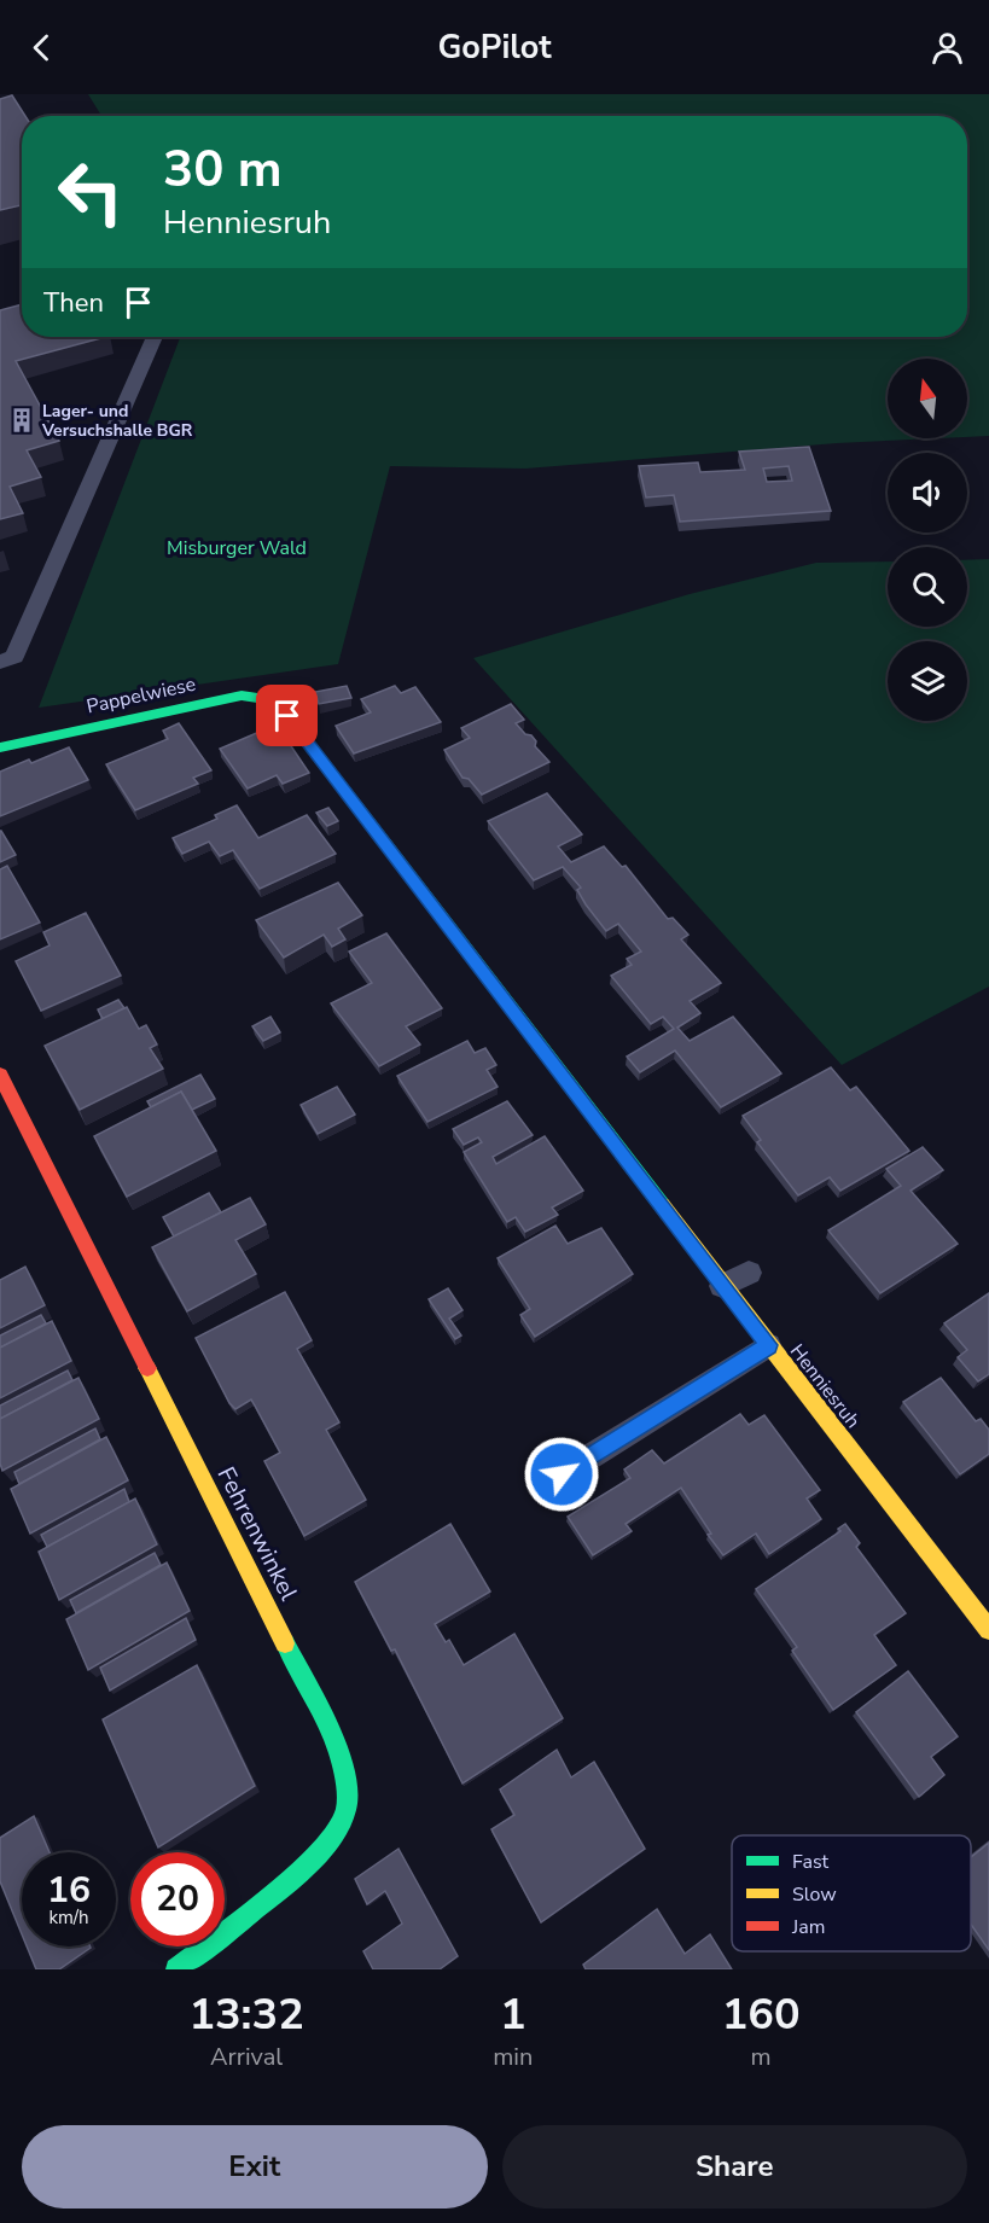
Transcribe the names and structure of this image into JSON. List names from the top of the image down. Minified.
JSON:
{"streets":{"street":["Pappelwiese","Henniesruh","Fehrenwinkel"]},"crossings":[["Pappelwiese","Henniesruh"]],"parks":["Misburger Wald"],"places":{"building":["Lager- und Versuchshalle BGR"]},"legend":["Fast","Slow","Jam"],"north":"top","page":{"header":"GoPilot","turn":["30 m","Henniesruh"],"then":"Then","speed":"16 km/h","limit":"20","eta":["13:32","Arrival","1","min","160","m"],"buttons":["Exit","Share"]}}
